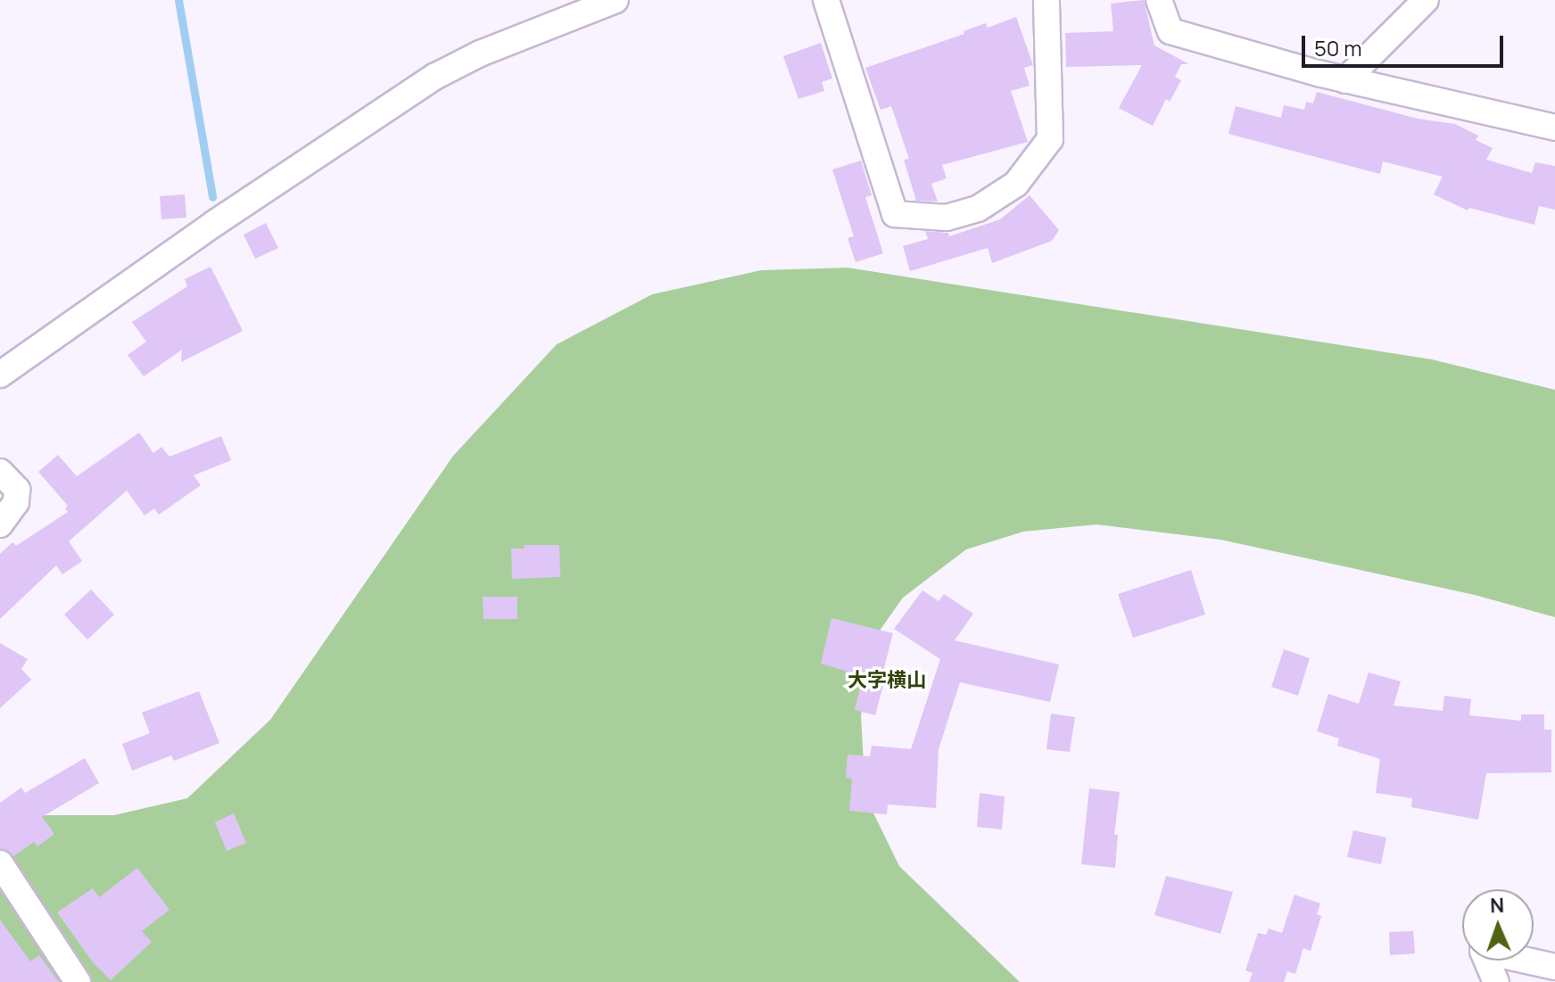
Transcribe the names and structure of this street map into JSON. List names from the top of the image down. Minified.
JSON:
{"districts":["大字横山"],"scale_bar":"50 m","north":"top"}
